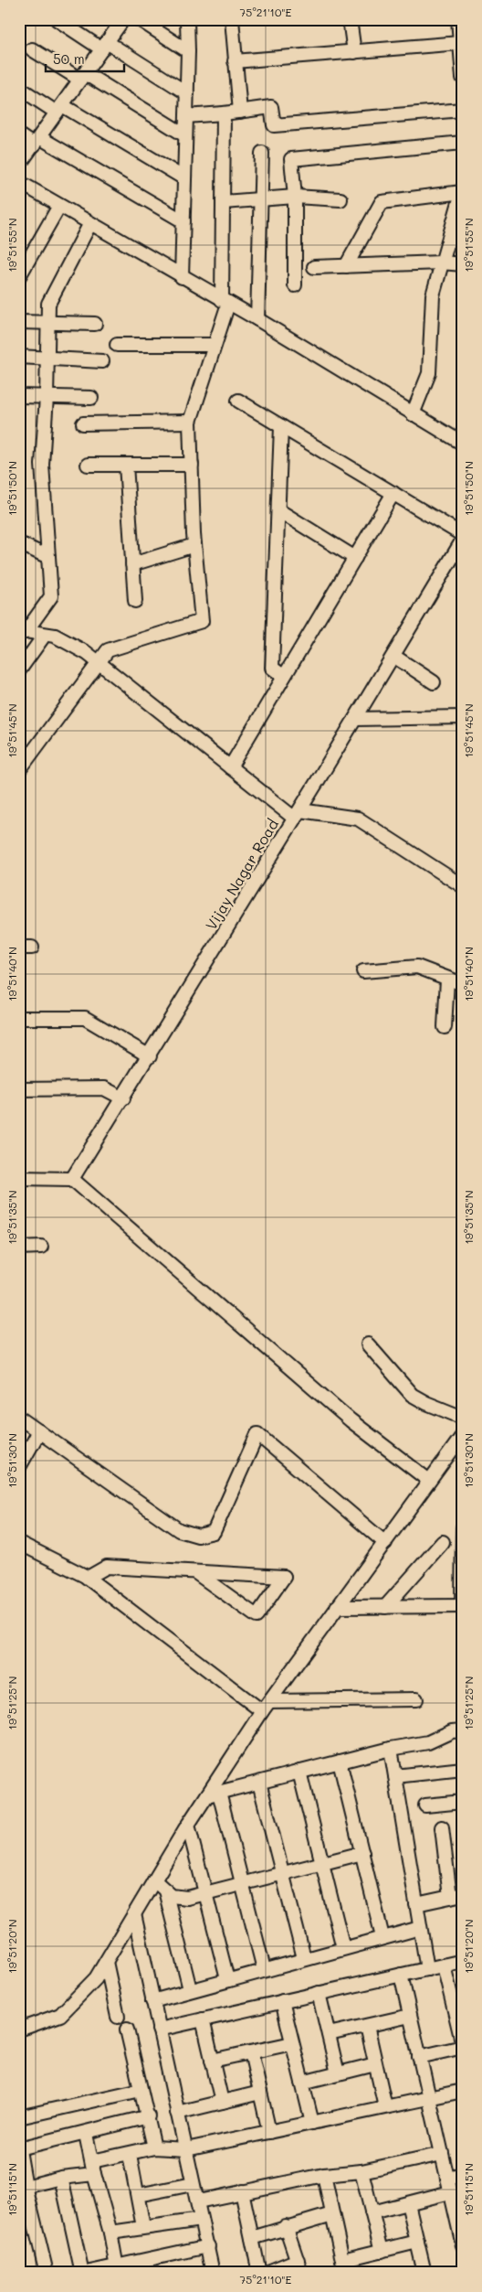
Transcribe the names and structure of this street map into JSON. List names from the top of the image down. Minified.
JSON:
{"streets":{"street":["Vijay Nagar Road"]},"scale_bar":"50 m","coordinates":["75°21'10\"E","19°51'55\"N","19°51'50\"N","19°51'45\"N","19°51'40\"N","19°51'35\"N","19°51'30\"N","19°51'25\"N","19°51'20\"N","19°51'15\"N"]}
